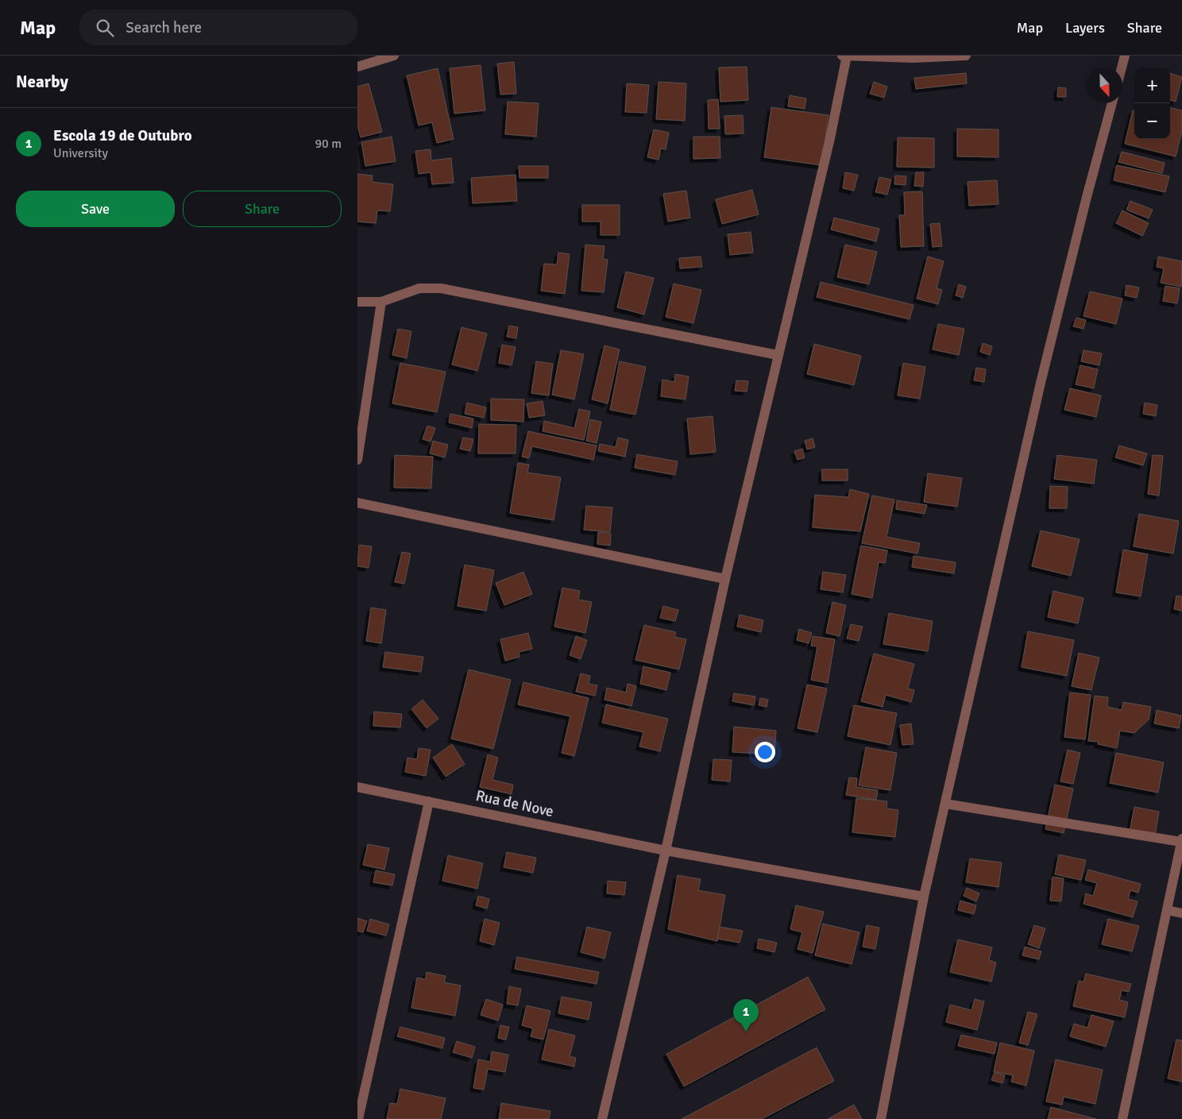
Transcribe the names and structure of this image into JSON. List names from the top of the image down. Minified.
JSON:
{"streets":{"street":["Rua de Nove"]},"north":"bottom","page":{"header":"Map","search":"Search here","nav":["Map","Layers","Share"],"heading":"Nearby","map_buttons":["+","−"],"list":[{"mark":"1","name":"Escola 19 de Outubro","note":"University","value":"90 m"}],"buttons":["Save","Share"],"pins":"1"}}
